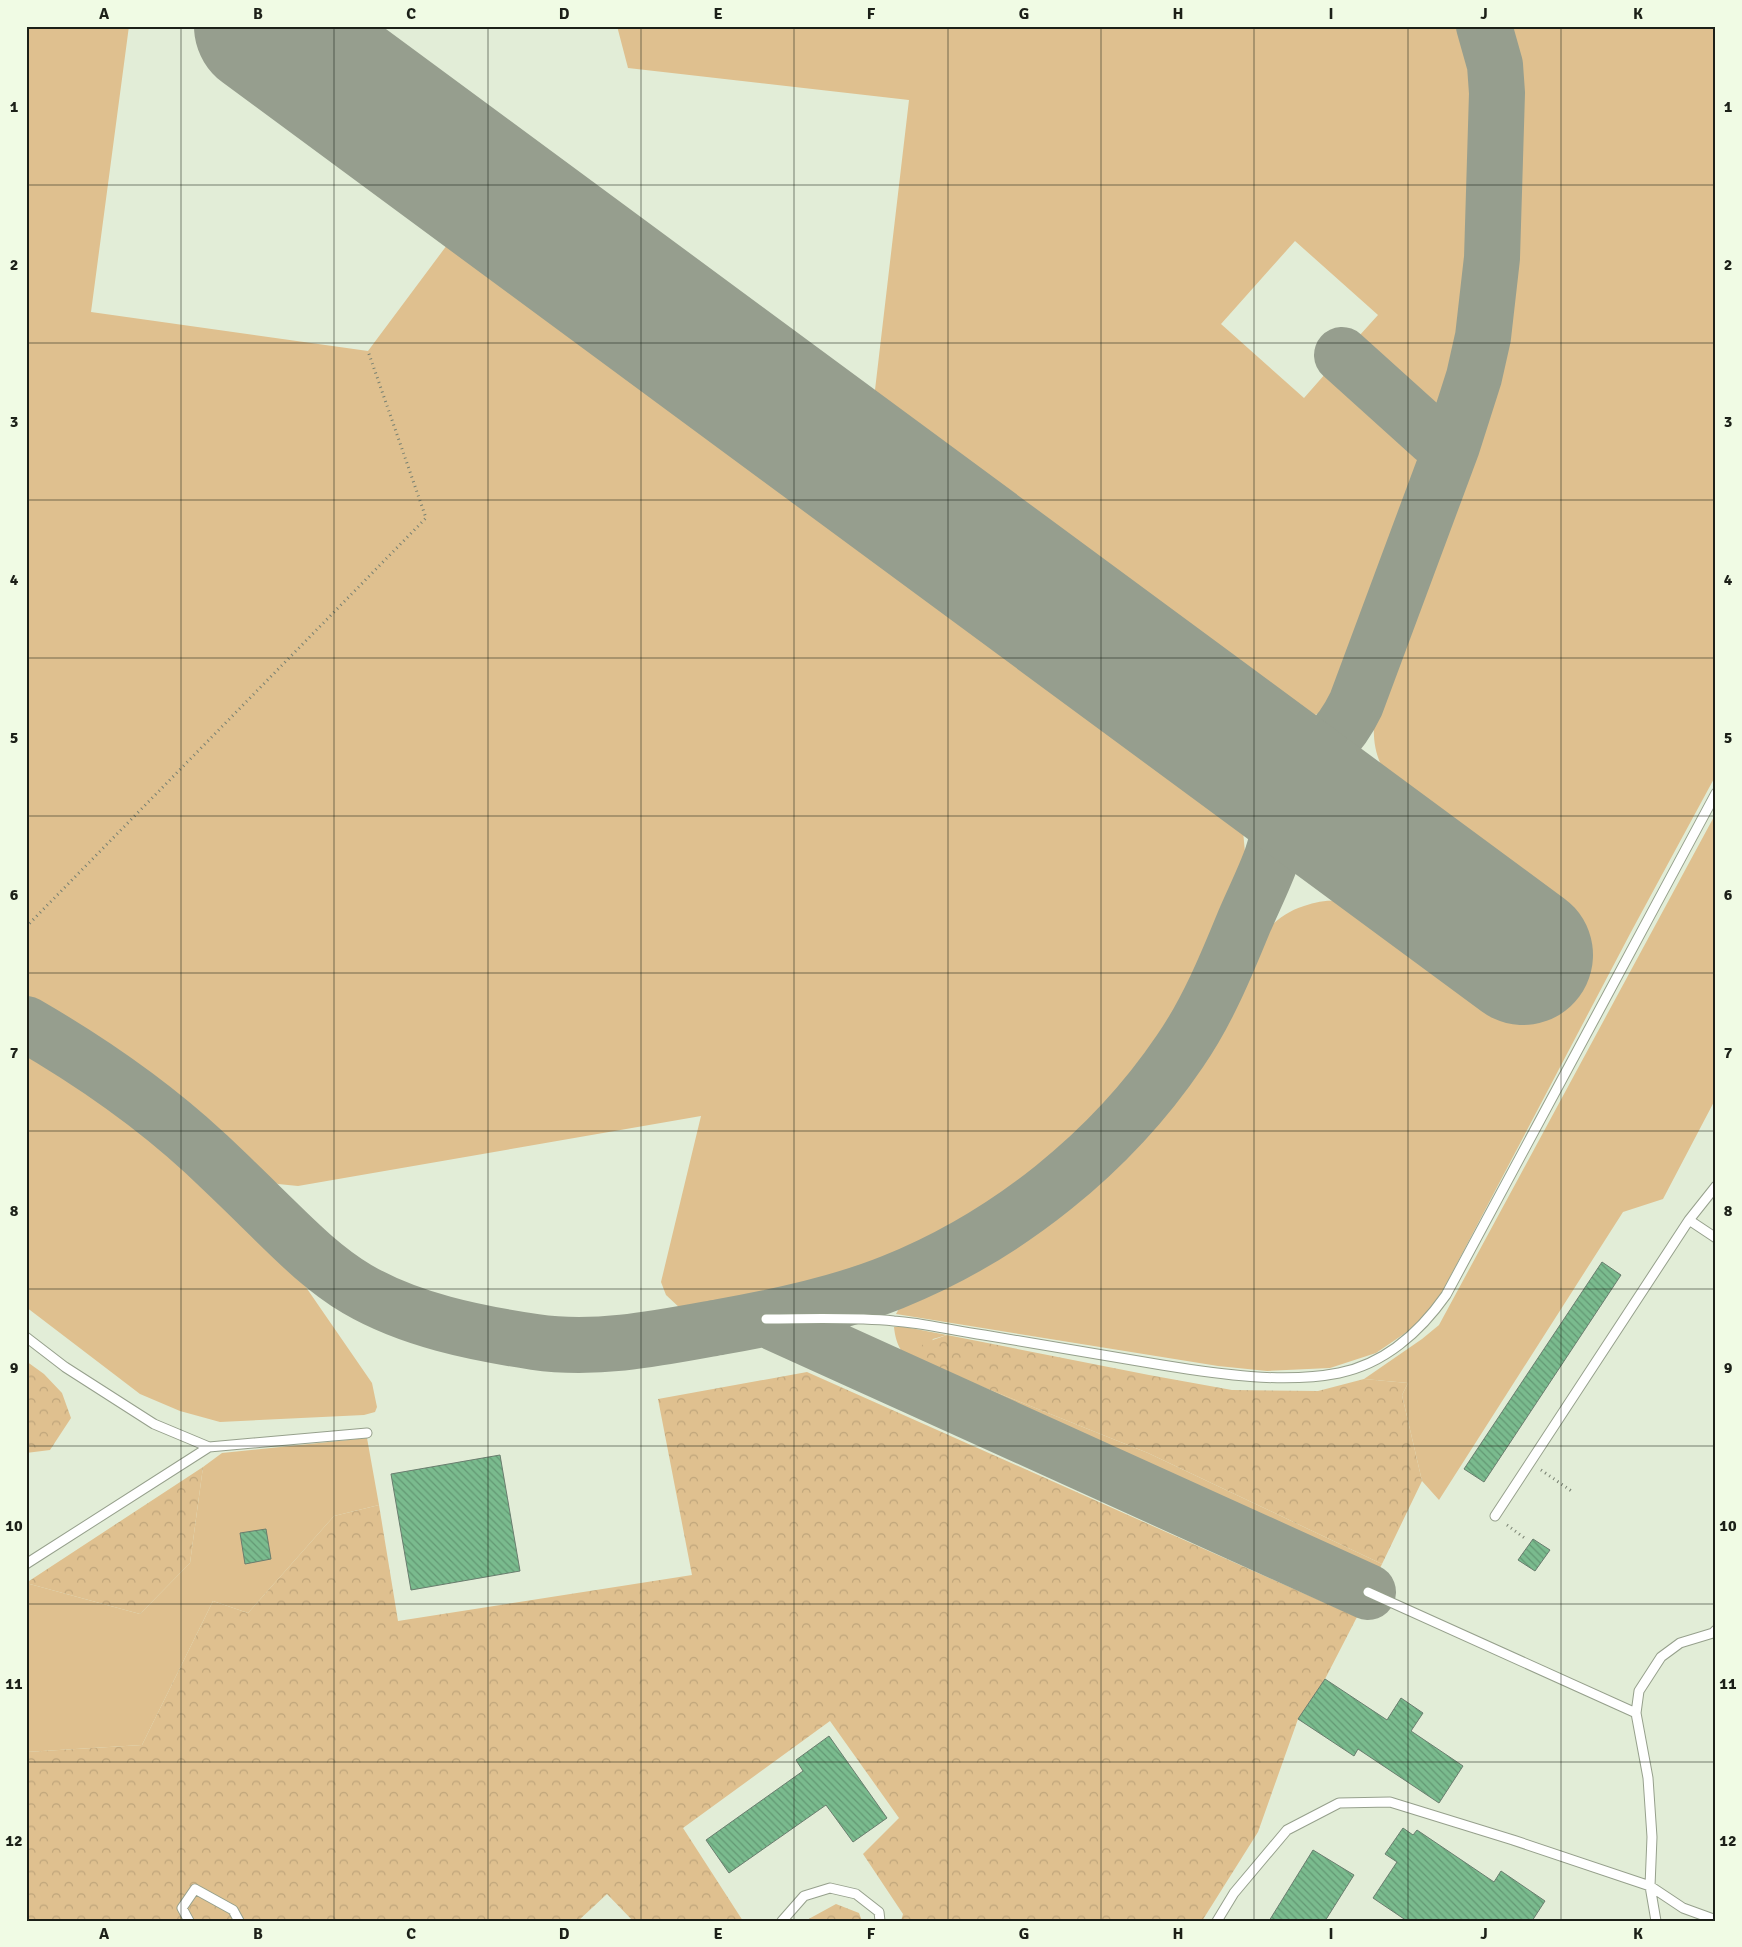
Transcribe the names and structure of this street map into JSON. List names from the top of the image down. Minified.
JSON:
{"grid":{"columns":["A","B","C","D","E","F","G","H","I","J","K"],"rows":["1","2","3","4","5","6","7","8","9","10","11","12"]}}
